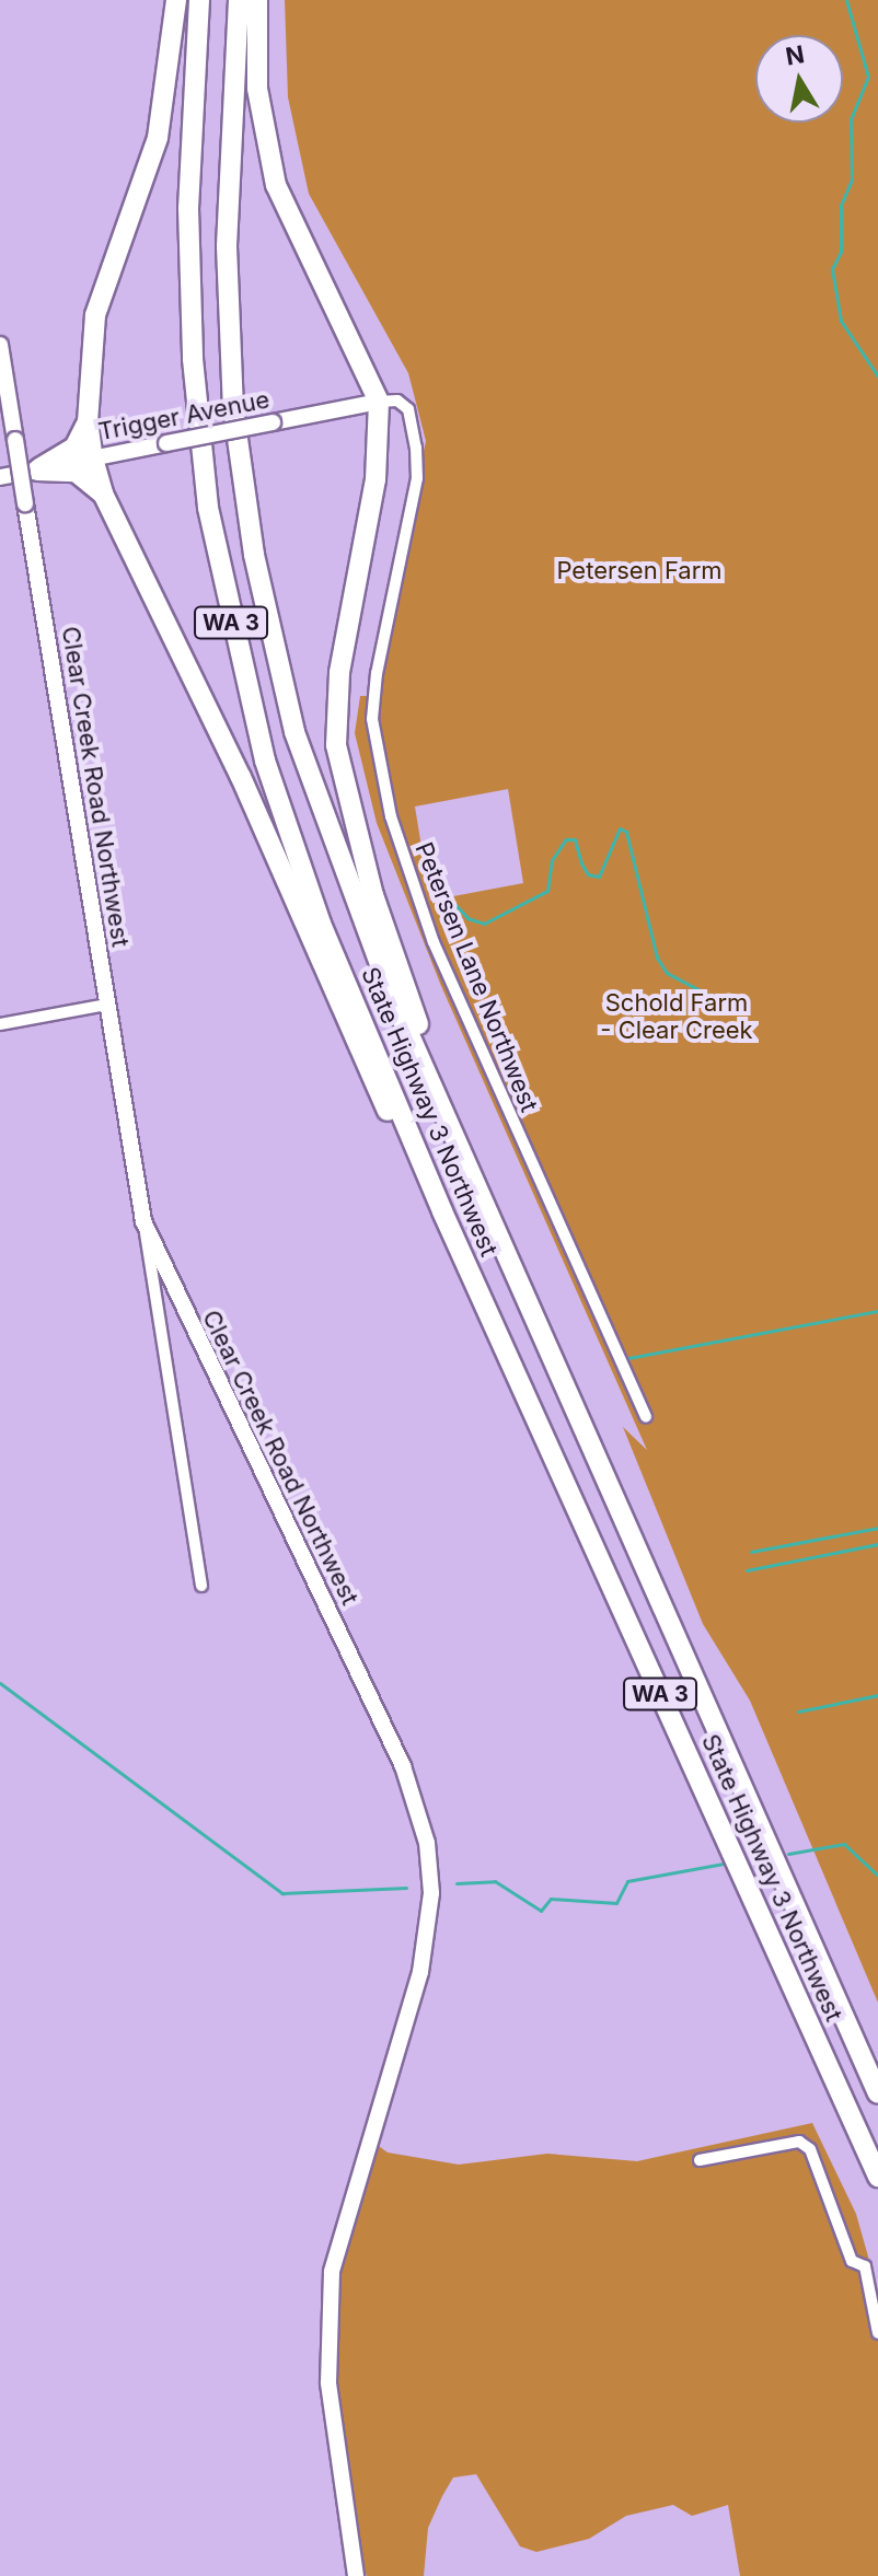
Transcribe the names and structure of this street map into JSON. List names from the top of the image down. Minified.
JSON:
{"streets":{"highway":["WA 3","State Highway 3 Northwest"],"main road":["Trigger Avenue","Clear Creek Road Northwest"],"street":["Petersen Lane Northwest"]},"crossings":[["Trigger Avenue","Petersen Lane Northwest"]],"parks":["Petersen Farm","Schold Farm - Clear Creek"],"north":"top"}
